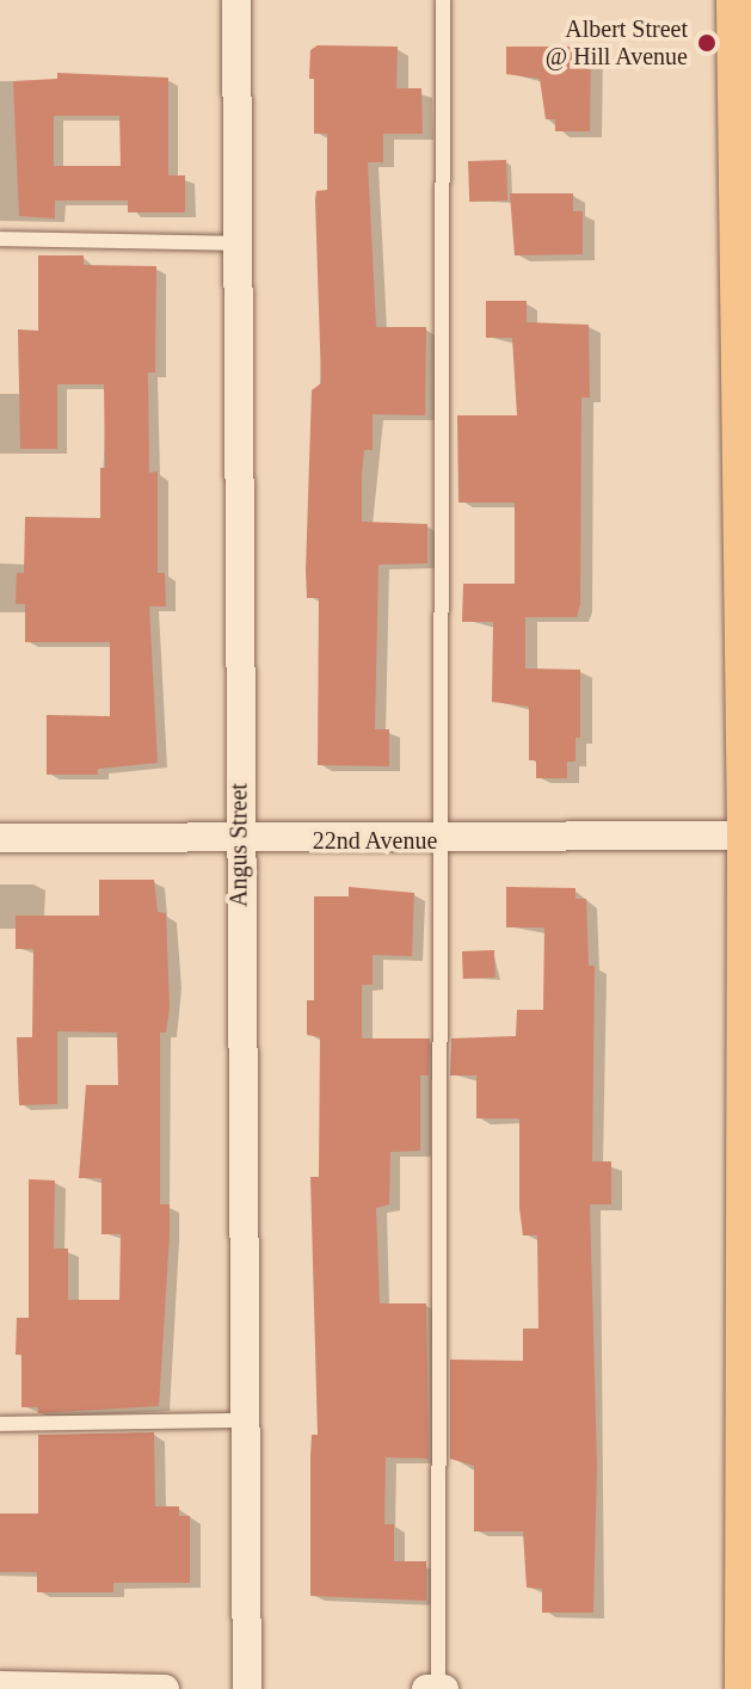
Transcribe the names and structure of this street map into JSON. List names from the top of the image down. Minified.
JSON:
{"streets":{"street":["22nd Avenue","Angus Street"]},"crossings":[["22nd Avenue","Angus Street"]],"places":["Albert Street @ Hill Avenue"]}
